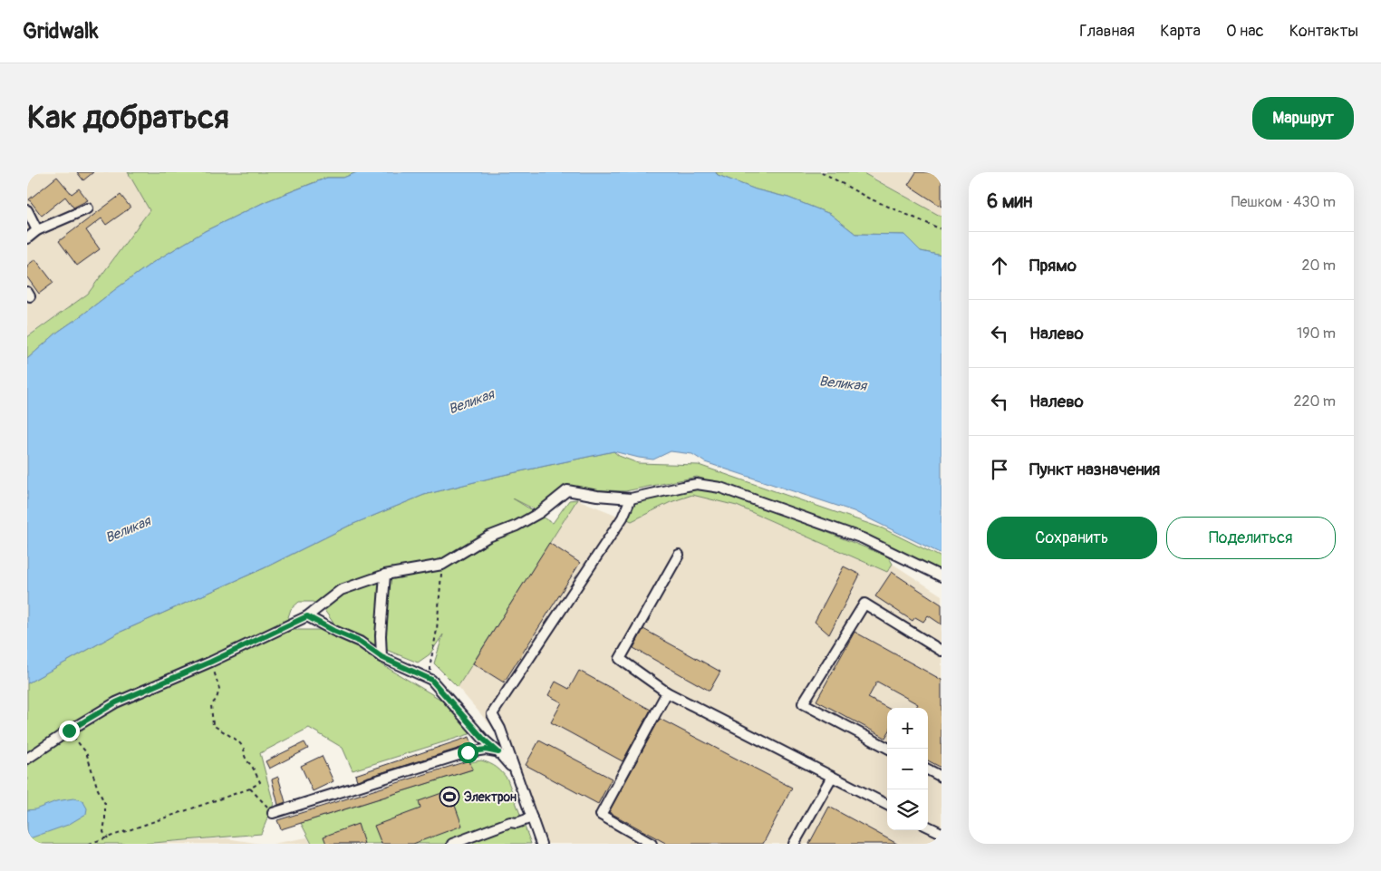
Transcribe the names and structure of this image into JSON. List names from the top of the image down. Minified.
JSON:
{"water":["Великая"],"places":{"sports":["Электрон"]},"page":{"header":"Gridwalk","nav":["Главная","Карта","О нас","Контакты"],"buttons":["Маршрут",["Сохранить","Поделиться"]],"title":"Как добраться","heading":["6 мин","Пешком · 430 m"],"list":[["Прямо","20 m"],["Налево","190 m"],["Налево","220 m"],"Пункт назначения"],"map_buttons":["+","−"]}}
